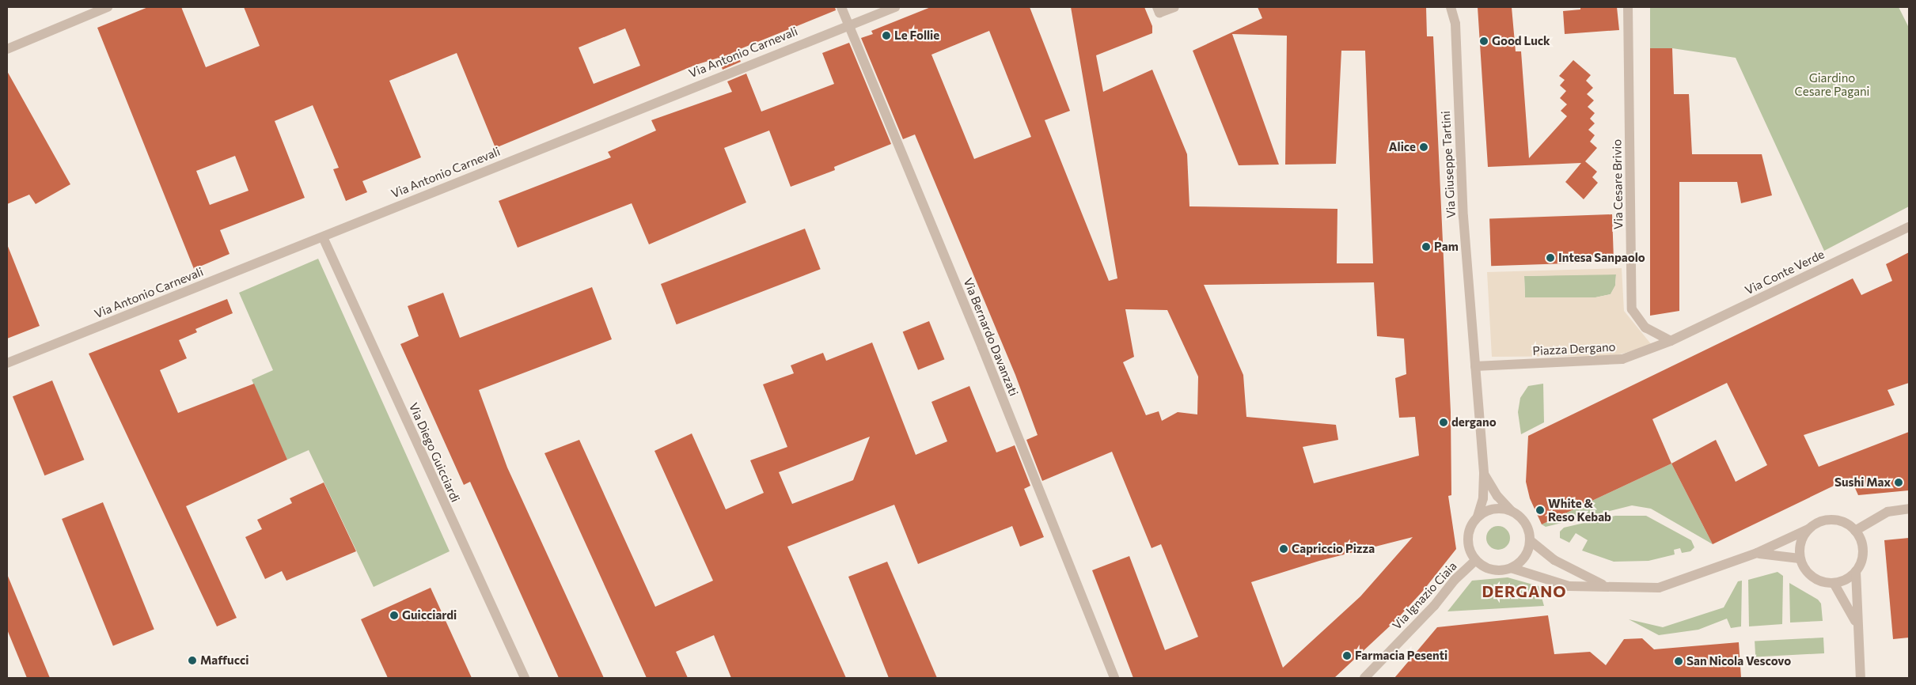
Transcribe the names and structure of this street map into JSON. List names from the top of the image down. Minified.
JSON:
{"streets":{"street":["Via Antonio Carnevali","Via Giuseppe Tartini","Via Cesare Brivio","Via Conte Verde","Via Bernardo Davanzati","Piazza Dergano","Via Diego Guicciardi","Via Ignazio Ciaia"]},"crossings":[["Via Antonio Carnevali","Via Bernardo Davanzati"],["Via Antonio Carnevali","Via Diego Guicciardi"],["Via Giuseppe Tartini","Piazza Dergano"],["Via Cesare Brivio","Via Conte Verde"],["Via Cesare Brivio","Piazza Dergano"],["Via Conte Verde","Piazza Dergano"]],"districts":["DERGANO"],"parks":["Giardino Cesare Pagani"],"places":["Le Follie","Good Luck","Alice","Pam","Intesa Sanpaolo","dergano","Sushi Max","White & Reso Kebab","Capriccio Pizza","Guicciardi","Farmacia Pesenti","Maffucci","San Nicola Vescovo"]}
